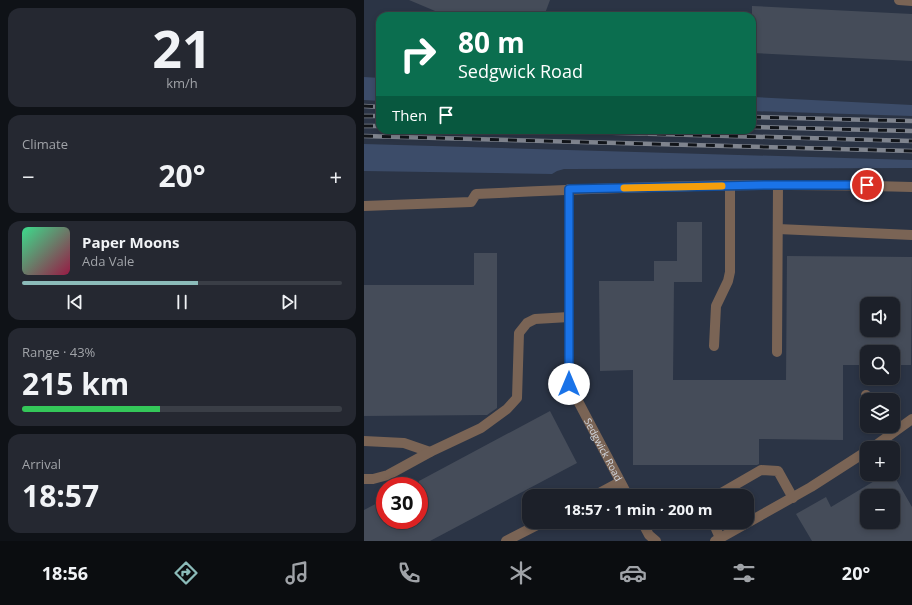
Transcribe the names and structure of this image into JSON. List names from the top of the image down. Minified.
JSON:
{"streets":{"street":["Sedgwick Road"]},"page":{"tile":[["21","km/h"],"Climate",["Range · 43%","215 km"],["Arrival","18:57"]],"turn":["80 m","Sedgwick Road"],"then":"Then","heat":["−","20°","+"],"song":["Paper Moons","Ada Vale"],"map_buttons":["+","−"],"limit":"30","trip":"18:57 · 1 min · 200 m","tabs":["18:56","20°"]}}
